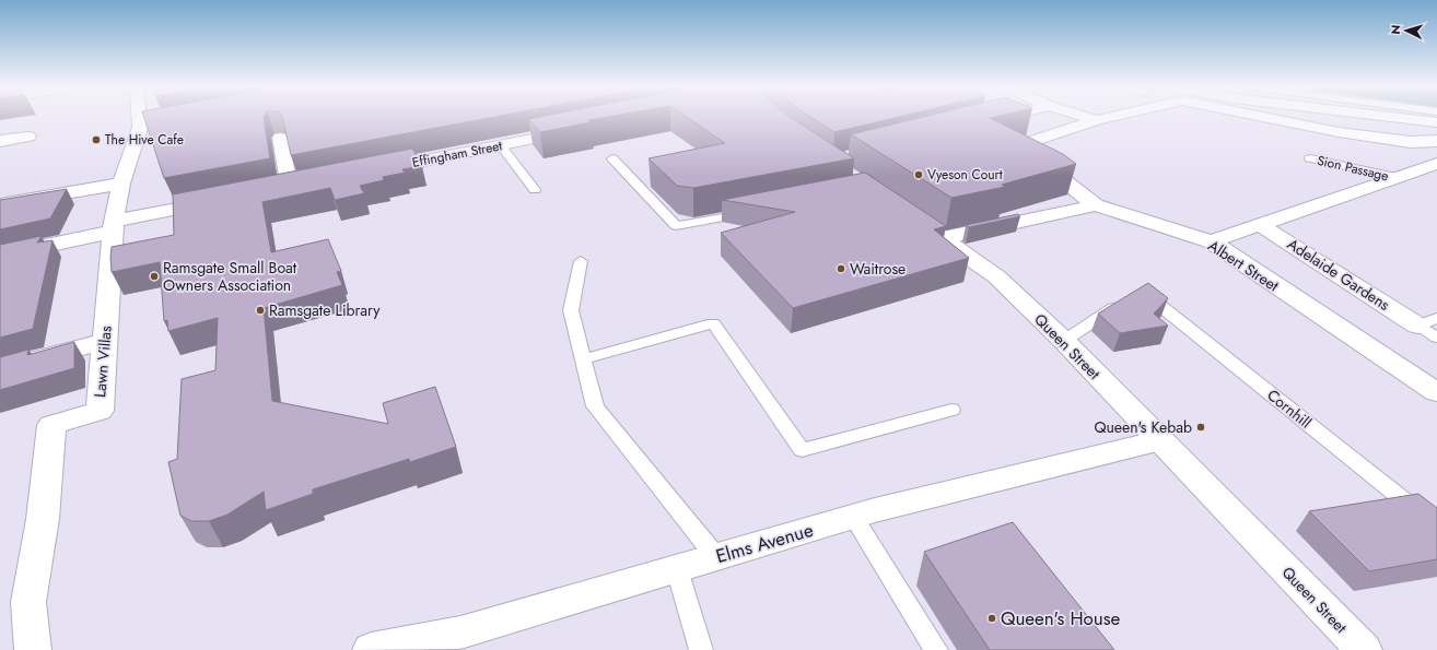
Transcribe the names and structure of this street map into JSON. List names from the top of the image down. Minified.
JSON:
{"streets":{"street":["Effingham Street","Albert Street","Adelaide Gardens","Queen Street","Lawn Villas","Elms Avenue"],"lane":["Sion Passage","Cornhill"]},"crossings":[["Sion Passage","Adelaide Gardens"],["Albert Street","Adelaide Gardens"],["Queen Street","Cornhill"],["Queen Street","Elms Avenue"]],"places":["The Hive Cafe","Vyeson Court","Waitrose","Ramsgate Small Boat Owners Association","Ramsgate Library","Queen's Kebab","Queen's House"],"north":"left"}
